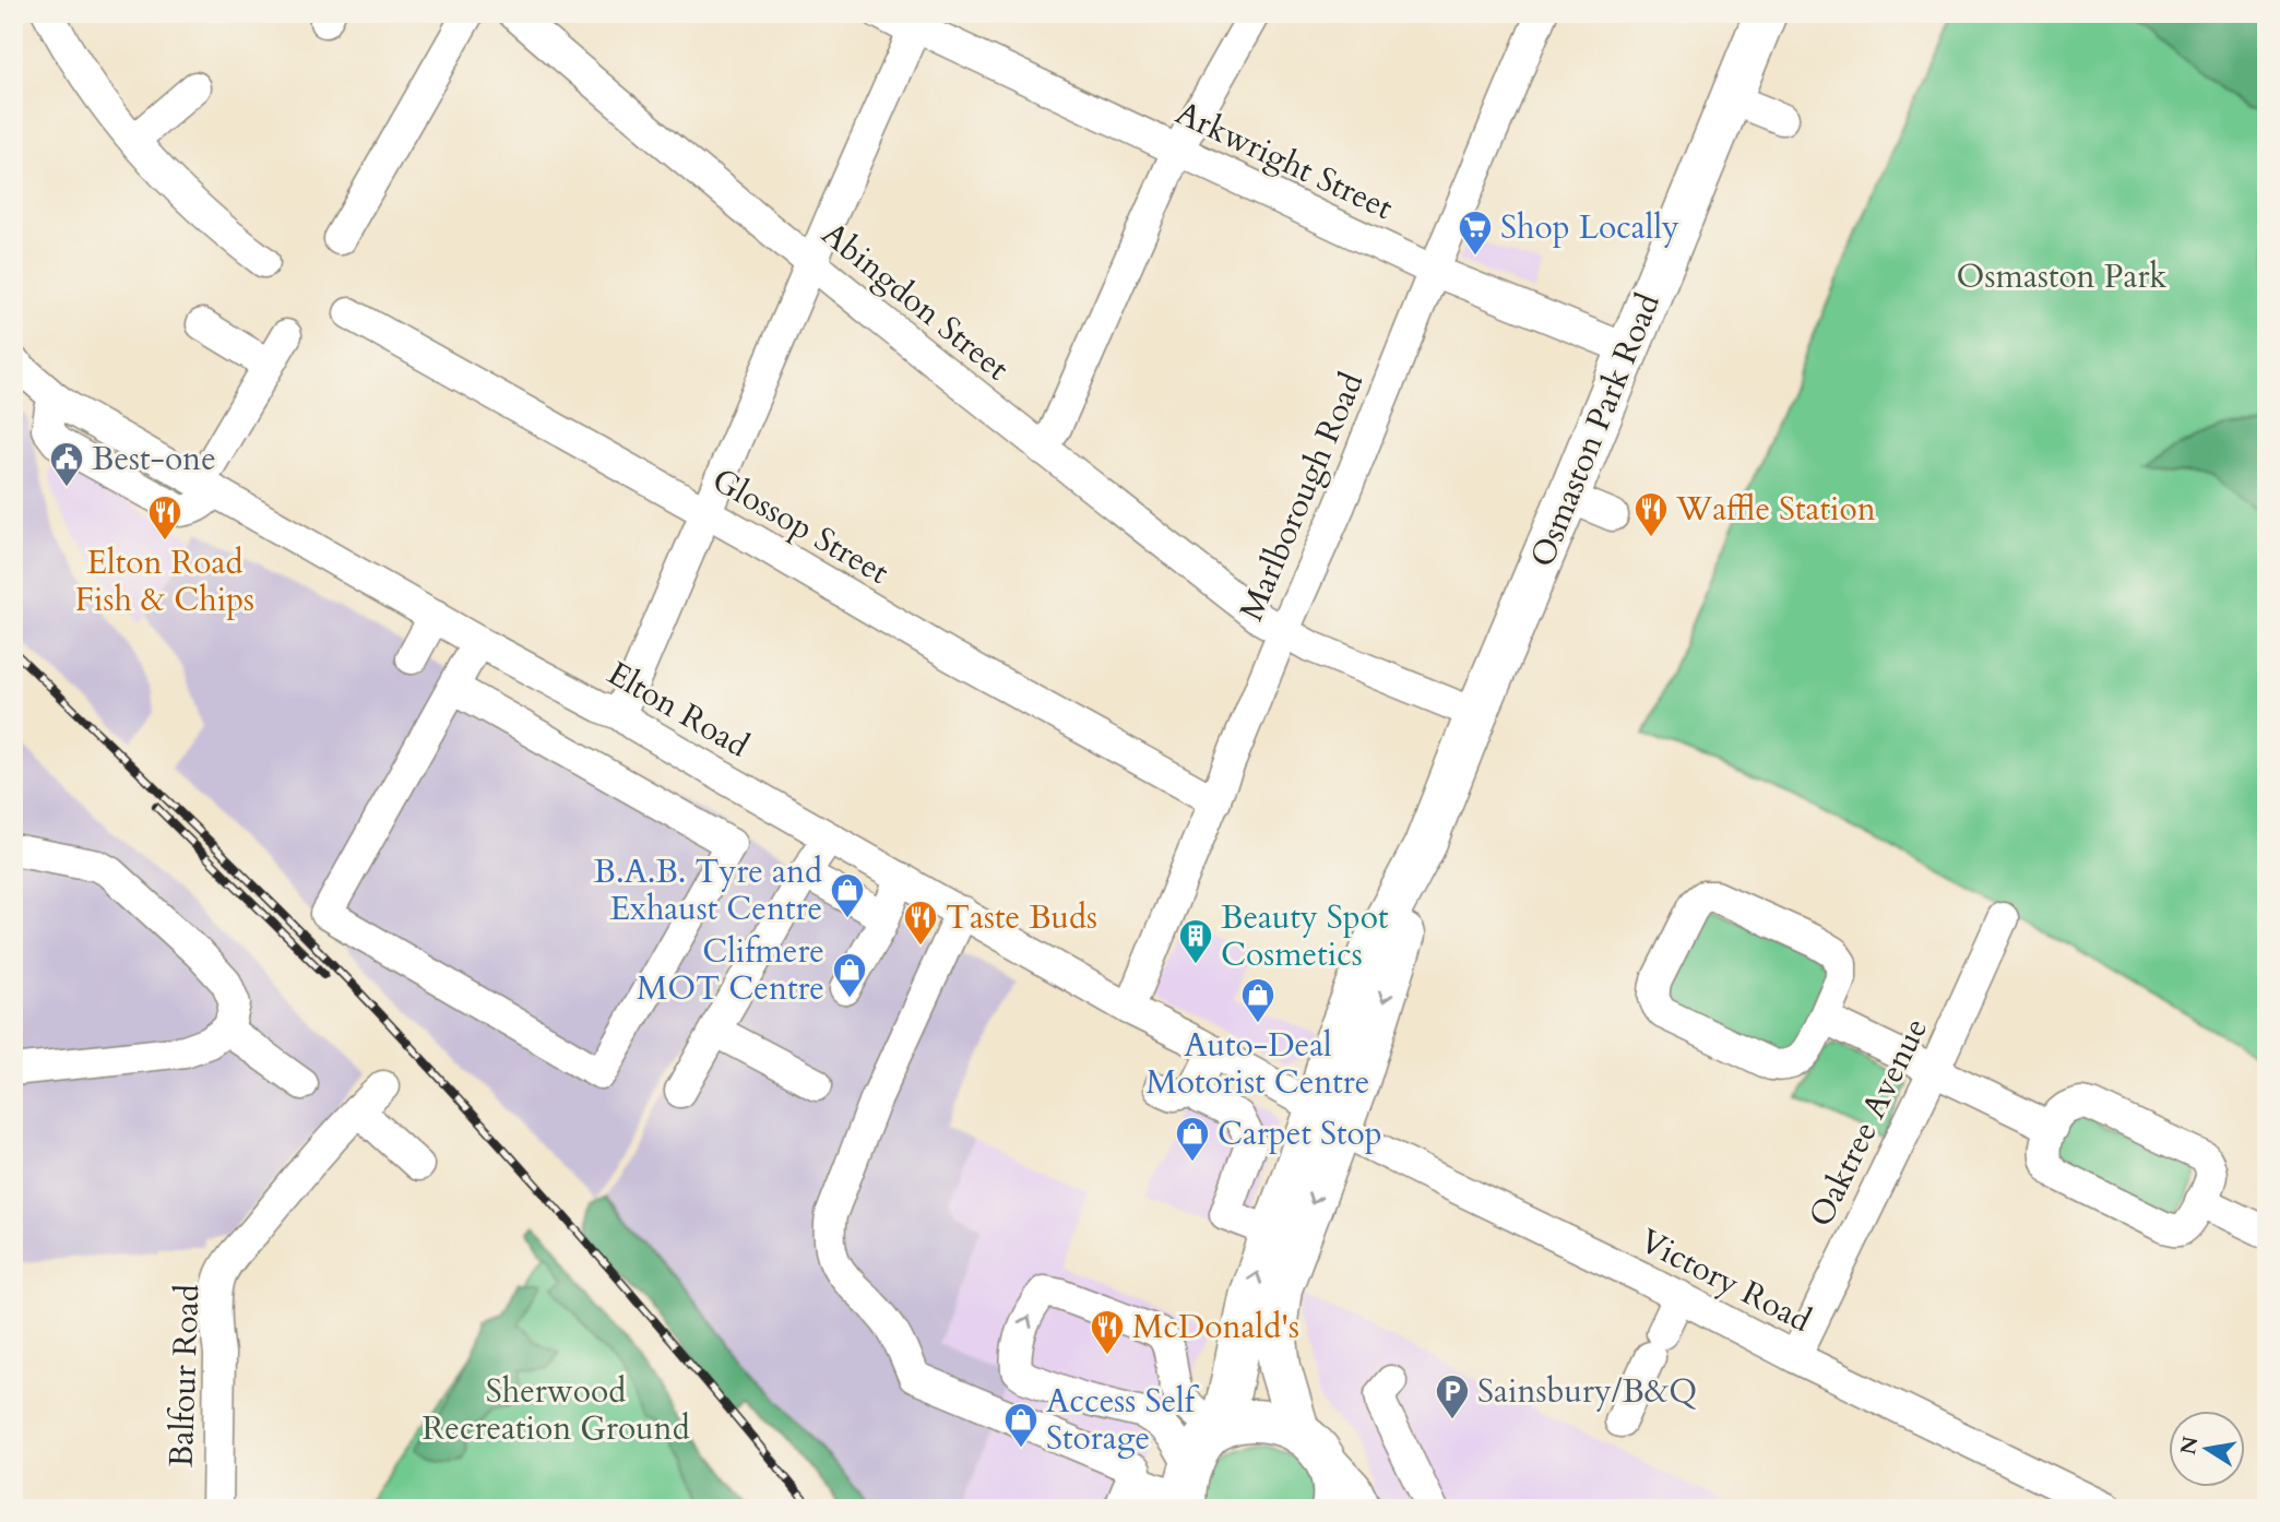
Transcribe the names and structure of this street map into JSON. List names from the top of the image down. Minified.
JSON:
{"streets":{"highway":["Osmaston Park Road"],"street":["Arkwright Street","Abingdon Street","Marlborough Road","Glossop Street","Elton Road","Oaktree Avenue","Victory Road","Balfour Road"]},"crossings":[["Arkwright Street","Osmaston Park Road"],["Arkwright Street","Marlborough Road"],["Abingdon Street","Osmaston Park Road"],["Abingdon Street","Marlborough Road"],["Osmaston Park Road","Elton Road"],["Osmaston Park Road","Victory Road"],["Marlborough Road","Glossop Street"],["Marlborough Road","Elton Road"],["Elton Road","Victory Road"],["Oaktree Avenue","Victory Road"]],"parks":["Osmaston Park","Sherwood Recreation Ground"],"places":{"supermarket":["Shop Locally"],"public building":["Best-one"],"restaurant":["Waffle Station","Elton Road Fish & Chips","Taste Buds","McDonald's"],"shop":["B.A.B. Tyre and Exhaust Centre","Clifmere MOT Centre","Auto-Deal Motorist Centre","Carpet Stop","Access Self Storage"],"building":["Beauty Spot Cosmetics"],"parking":["Sainsbury/B&Q"]},"north":"left"}
